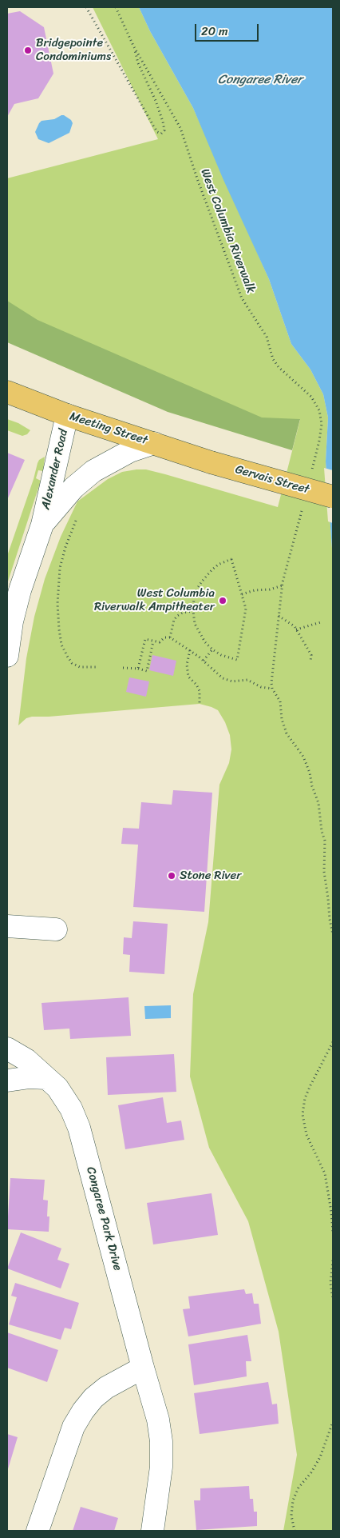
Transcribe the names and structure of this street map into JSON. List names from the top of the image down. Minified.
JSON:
{"streets":{"main road":["Meeting Street","Gervais Street"],"street":["Alexander Road","Congaree Park Drive"],"path":["West Columbia Riverwalk"]},"crossings":[["Meeting Street","Alexander Road"],["Meeting Street","Gervais Street"]],"water":["Congaree River"],"places":["Bridgepointe Condominiums","West Columbia Riverwalk Ampitheater","Stone River"],"scale_bar":"20 m"}
